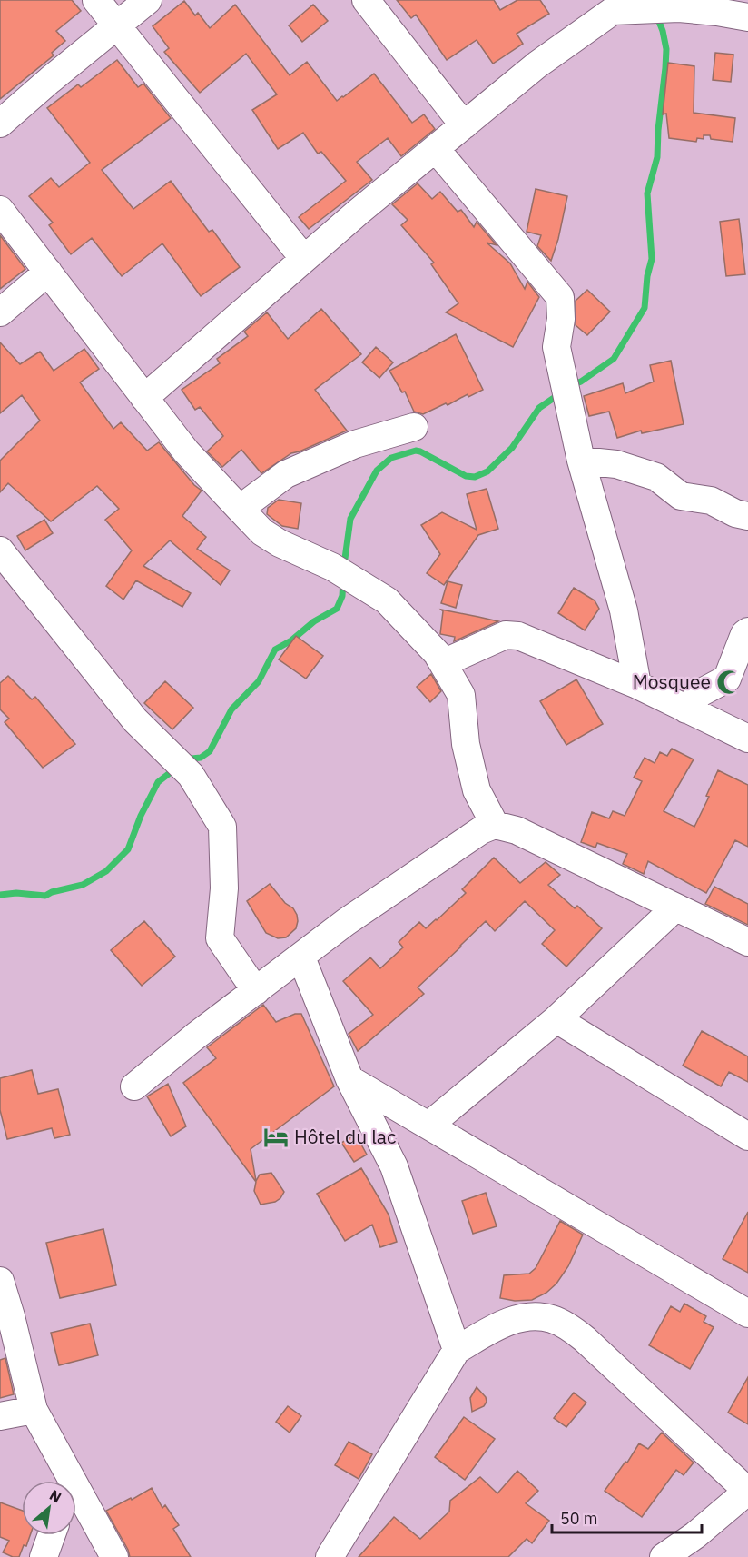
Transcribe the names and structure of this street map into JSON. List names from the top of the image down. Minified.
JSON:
{"places":{"mosque":["Mosquee"],"hotel":["Hôtel du lac"]},"scale_bar":"50 m","north":"top right"}
